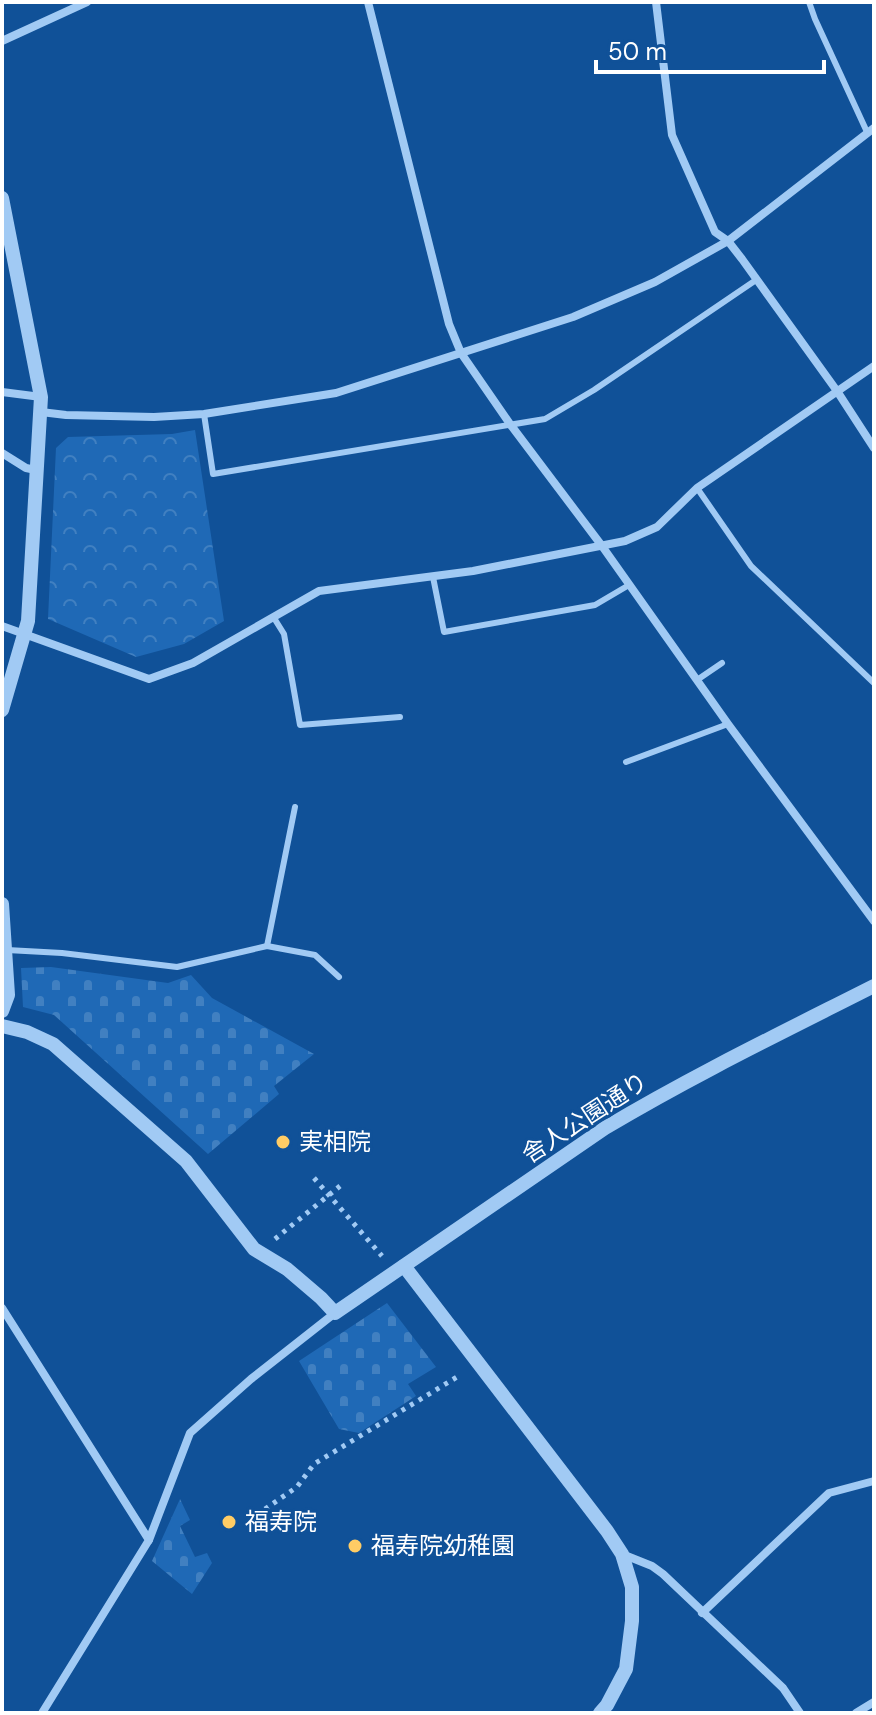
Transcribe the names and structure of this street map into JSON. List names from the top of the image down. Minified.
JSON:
{"streets":{"street":["舎人公園通り"]},"places":["実相院","福寿院","福寿院幼稚園"],"scale_bar":"50 m"}
